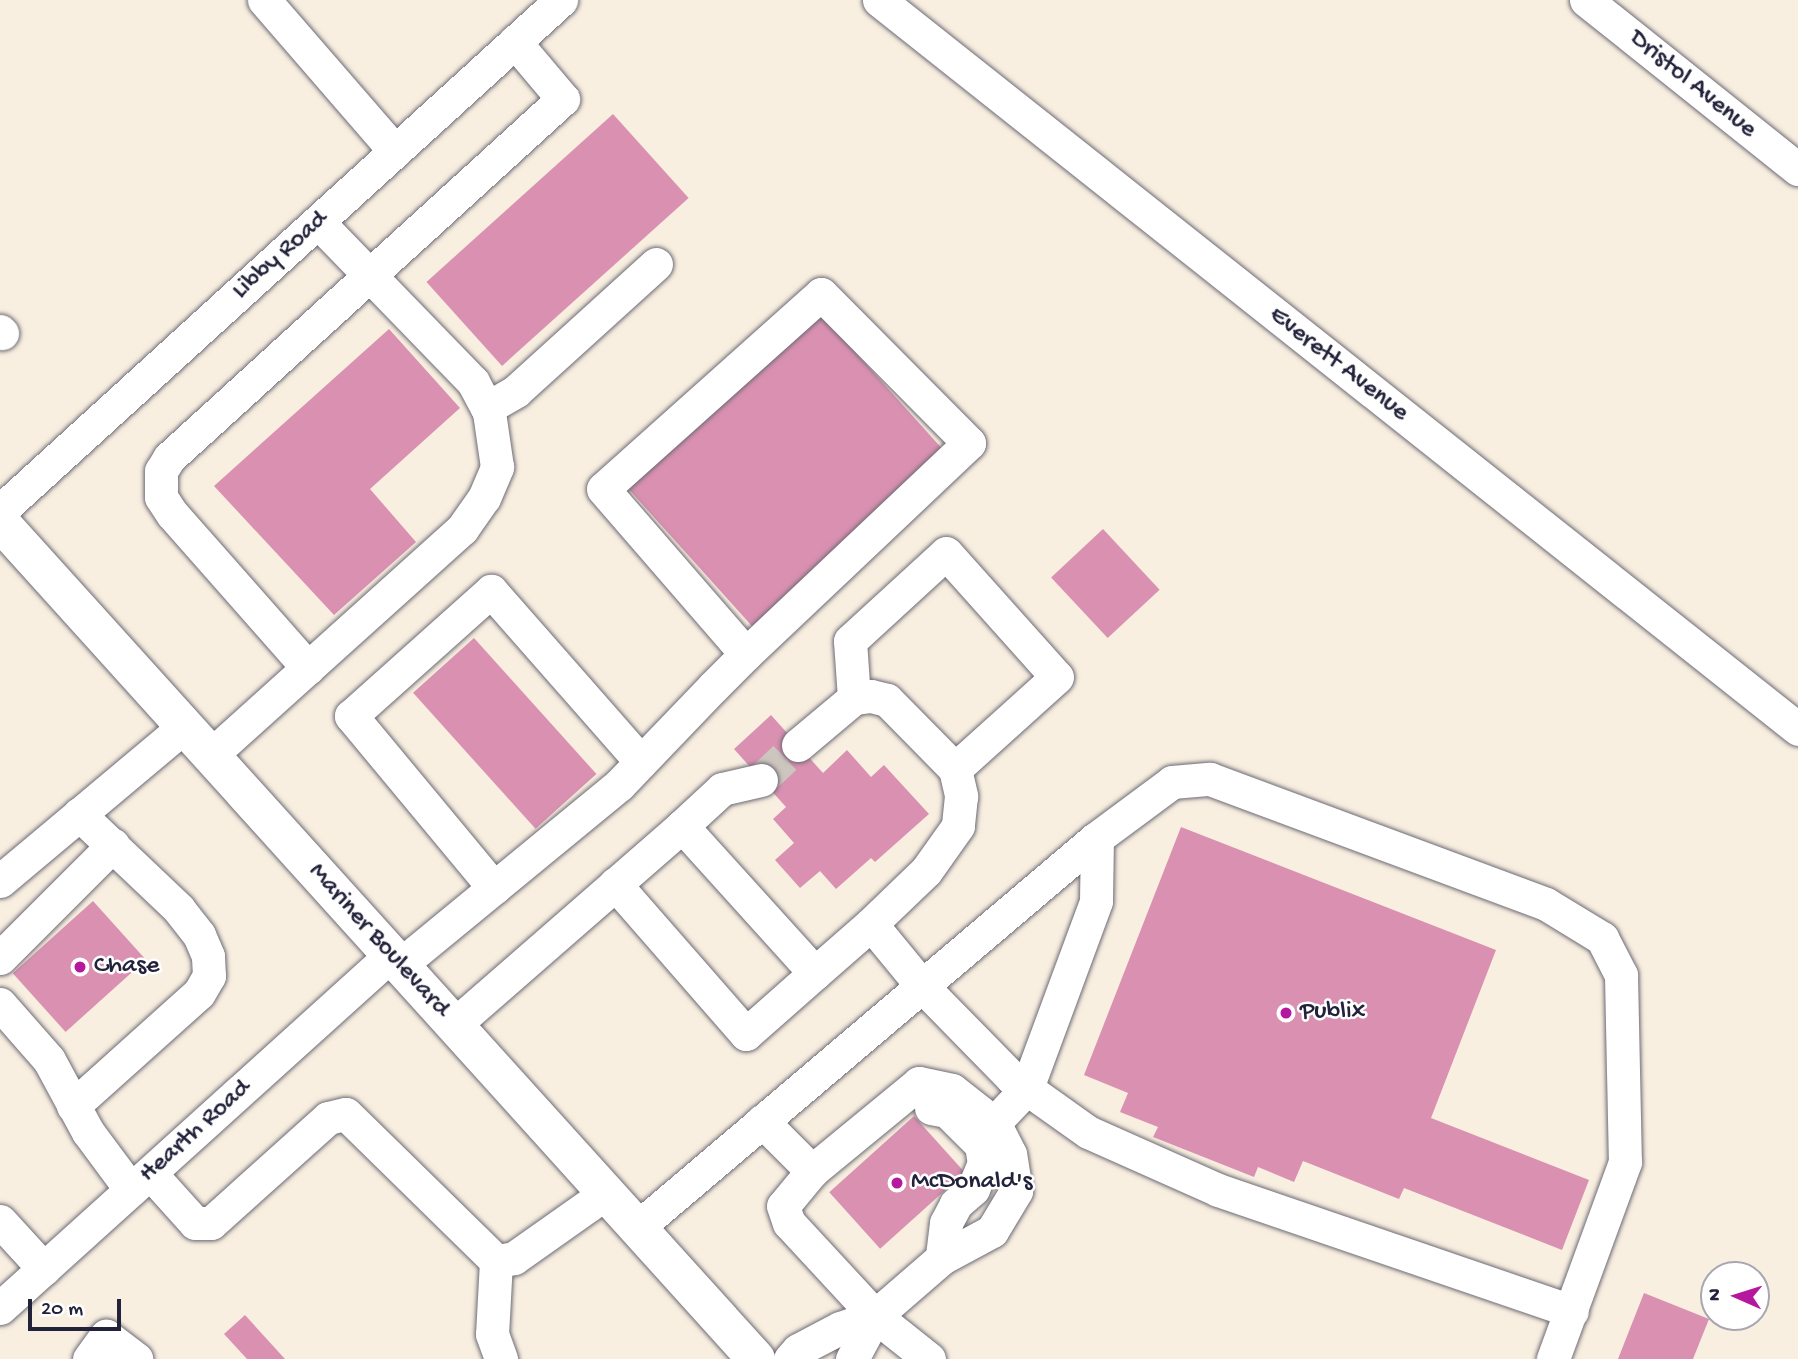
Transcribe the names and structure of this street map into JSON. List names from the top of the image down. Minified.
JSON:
{"streets":{"main road":["Mariner Boulevard"],"street":["Dristol Avenue","Libby Road","Everett Avenue","Hearth Road"]},"crossings":[["Mariner Boulevard","Hearth Road"]],"places":["Chase","Publix","McDonald's"],"scale_bar":"20 m","north":"left"}
